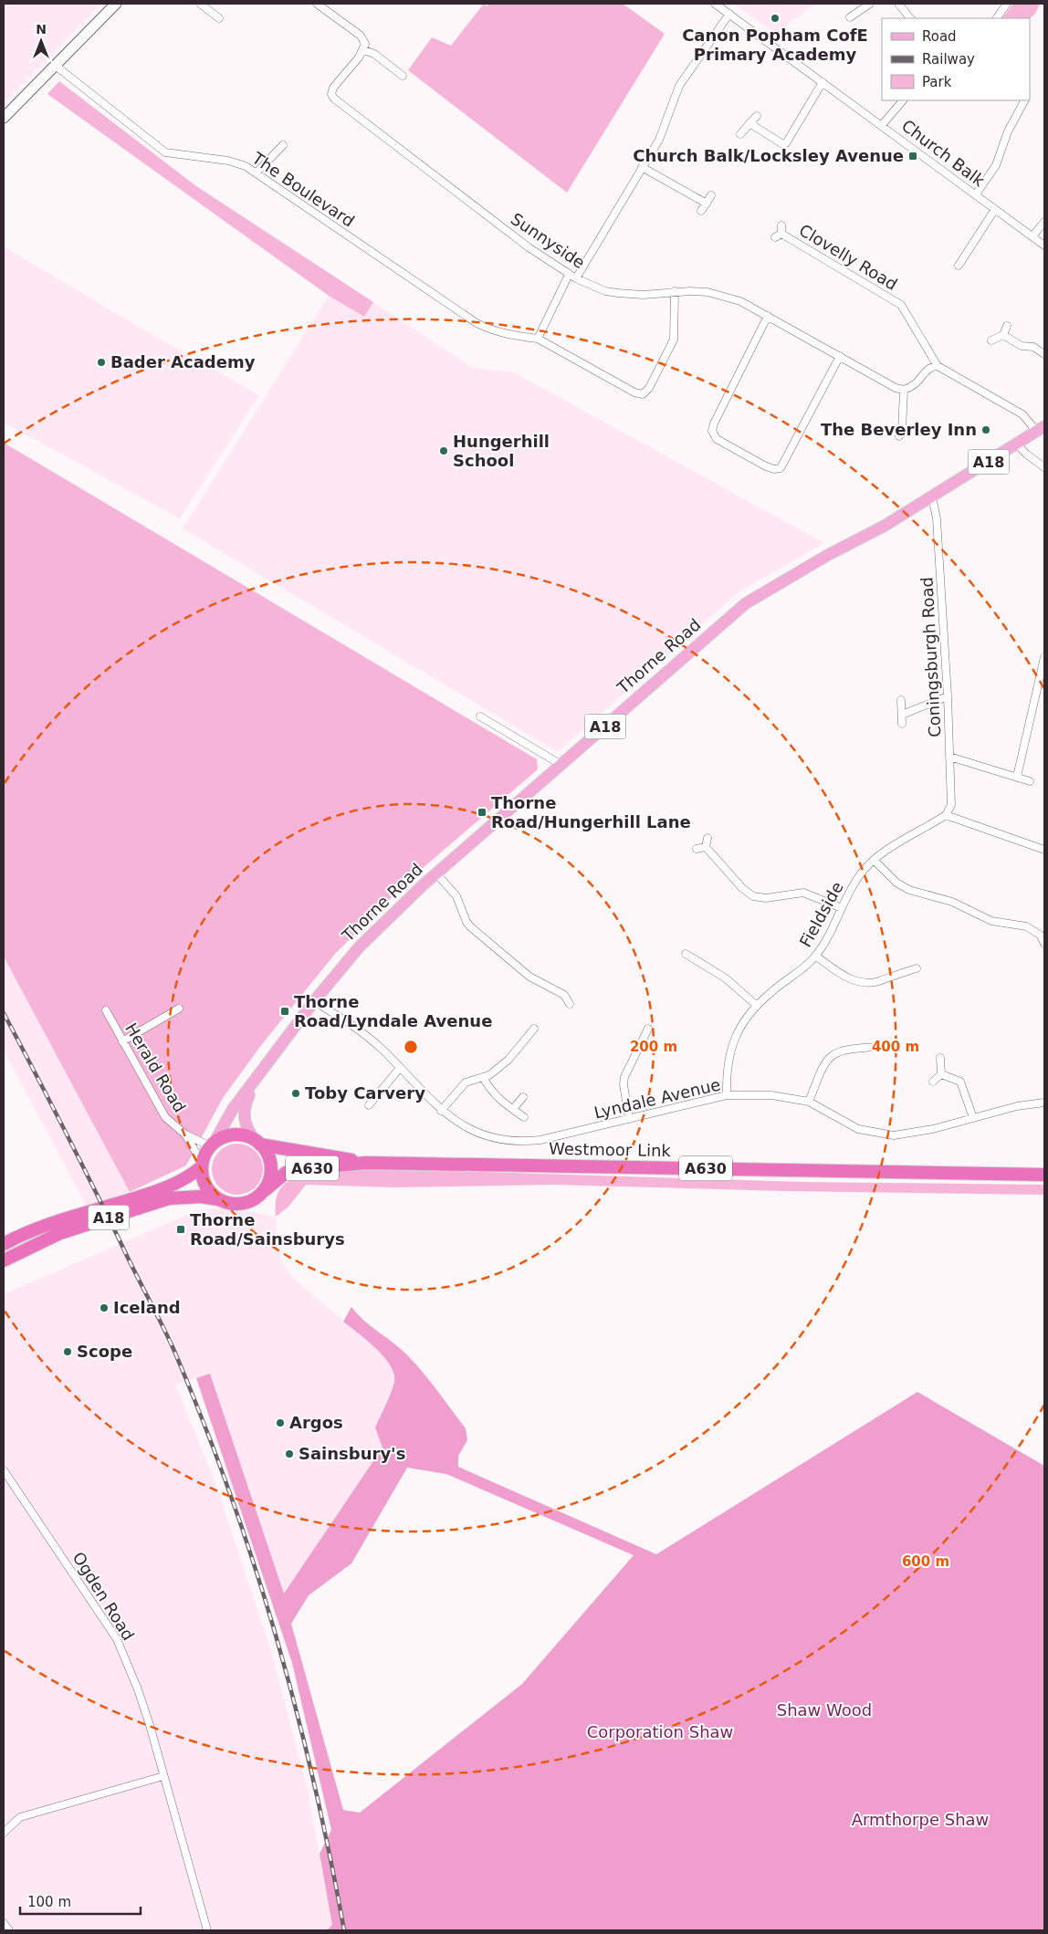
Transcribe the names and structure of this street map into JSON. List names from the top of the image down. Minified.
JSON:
{"streets":{"highway":["A18","Westmoor Link","A630"],"main road":["Thorne Road"],"street":["Church Balk","The Boulevard","Sunnyside","Clovelly Road","Coningsburgh Road","Fieldside","Herald Road","Lyndale Avenue","Ogden Road"]},"crossings":[["The Boulevard","Sunnyside"],["Clovelly Road","Thorne Road"],["A18","Thorne Road"],["A18","Herald Road"],["A18","Westmoor Link"],["Thorne Road","Coningsburgh Road"],["Thorne Road","Lyndale Avenue"],["Coningsburgh Road","Fieldside"],["Fieldside","Lyndale Avenue"],["Herald Road","Westmoor Link"]],"parks":["Shaw Wood","Corporation Shaw","Armthorpe Shaw"],"places":{"other":["Canon Popham CofE Primary Academy","Bader Academy","The Beverley Inn","Hungerhill School","Toby Carvery","Iceland","Scope","Argos","Sainsbury's"],"transit":["Church Balk/Locksley Avenue","Thorne Road/Hungerhill Lane","Thorne Road/Lyndale Avenue","Thorne Road/Sainsburys"]},"legend":["Road","Railway","Park"],"scale_bar":"100 m","north":"top","rings":["200 m","400 m","600 m"]}
